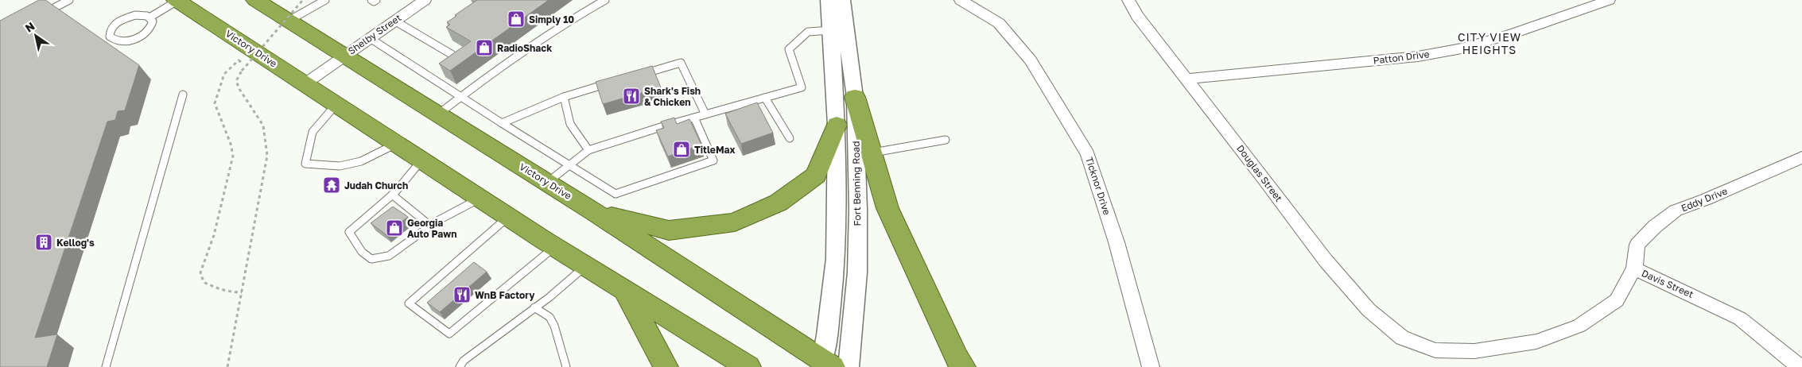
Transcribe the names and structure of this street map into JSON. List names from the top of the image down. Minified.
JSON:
{"streets":{"highway":["Victory Drive"],"street":["Shelby Street","Patton Drive","Douglas Street","Fort Benning Road","Ticknor Drive","Eddy Drive","Davis Street"]},"crossings":[["Shelby Street","Victory Drive"],["Victory Drive","Fort Benning Road"],["Patton Drive","Douglas Street"],["Douglas Street","Davis Street"],["Eddy Drive","Davis Street"]],"districts":["CITY VIEW HEIGHTS"],"places":{"shop":["Simply 10","RadioShack","TitleMax","Georgia Auto Pawn"],"restaurant":["Shark's Fish & Chicken","WnB Factory"],"temple":["Judah Church"],"building":["Kellog's"]},"north":"top left"}
